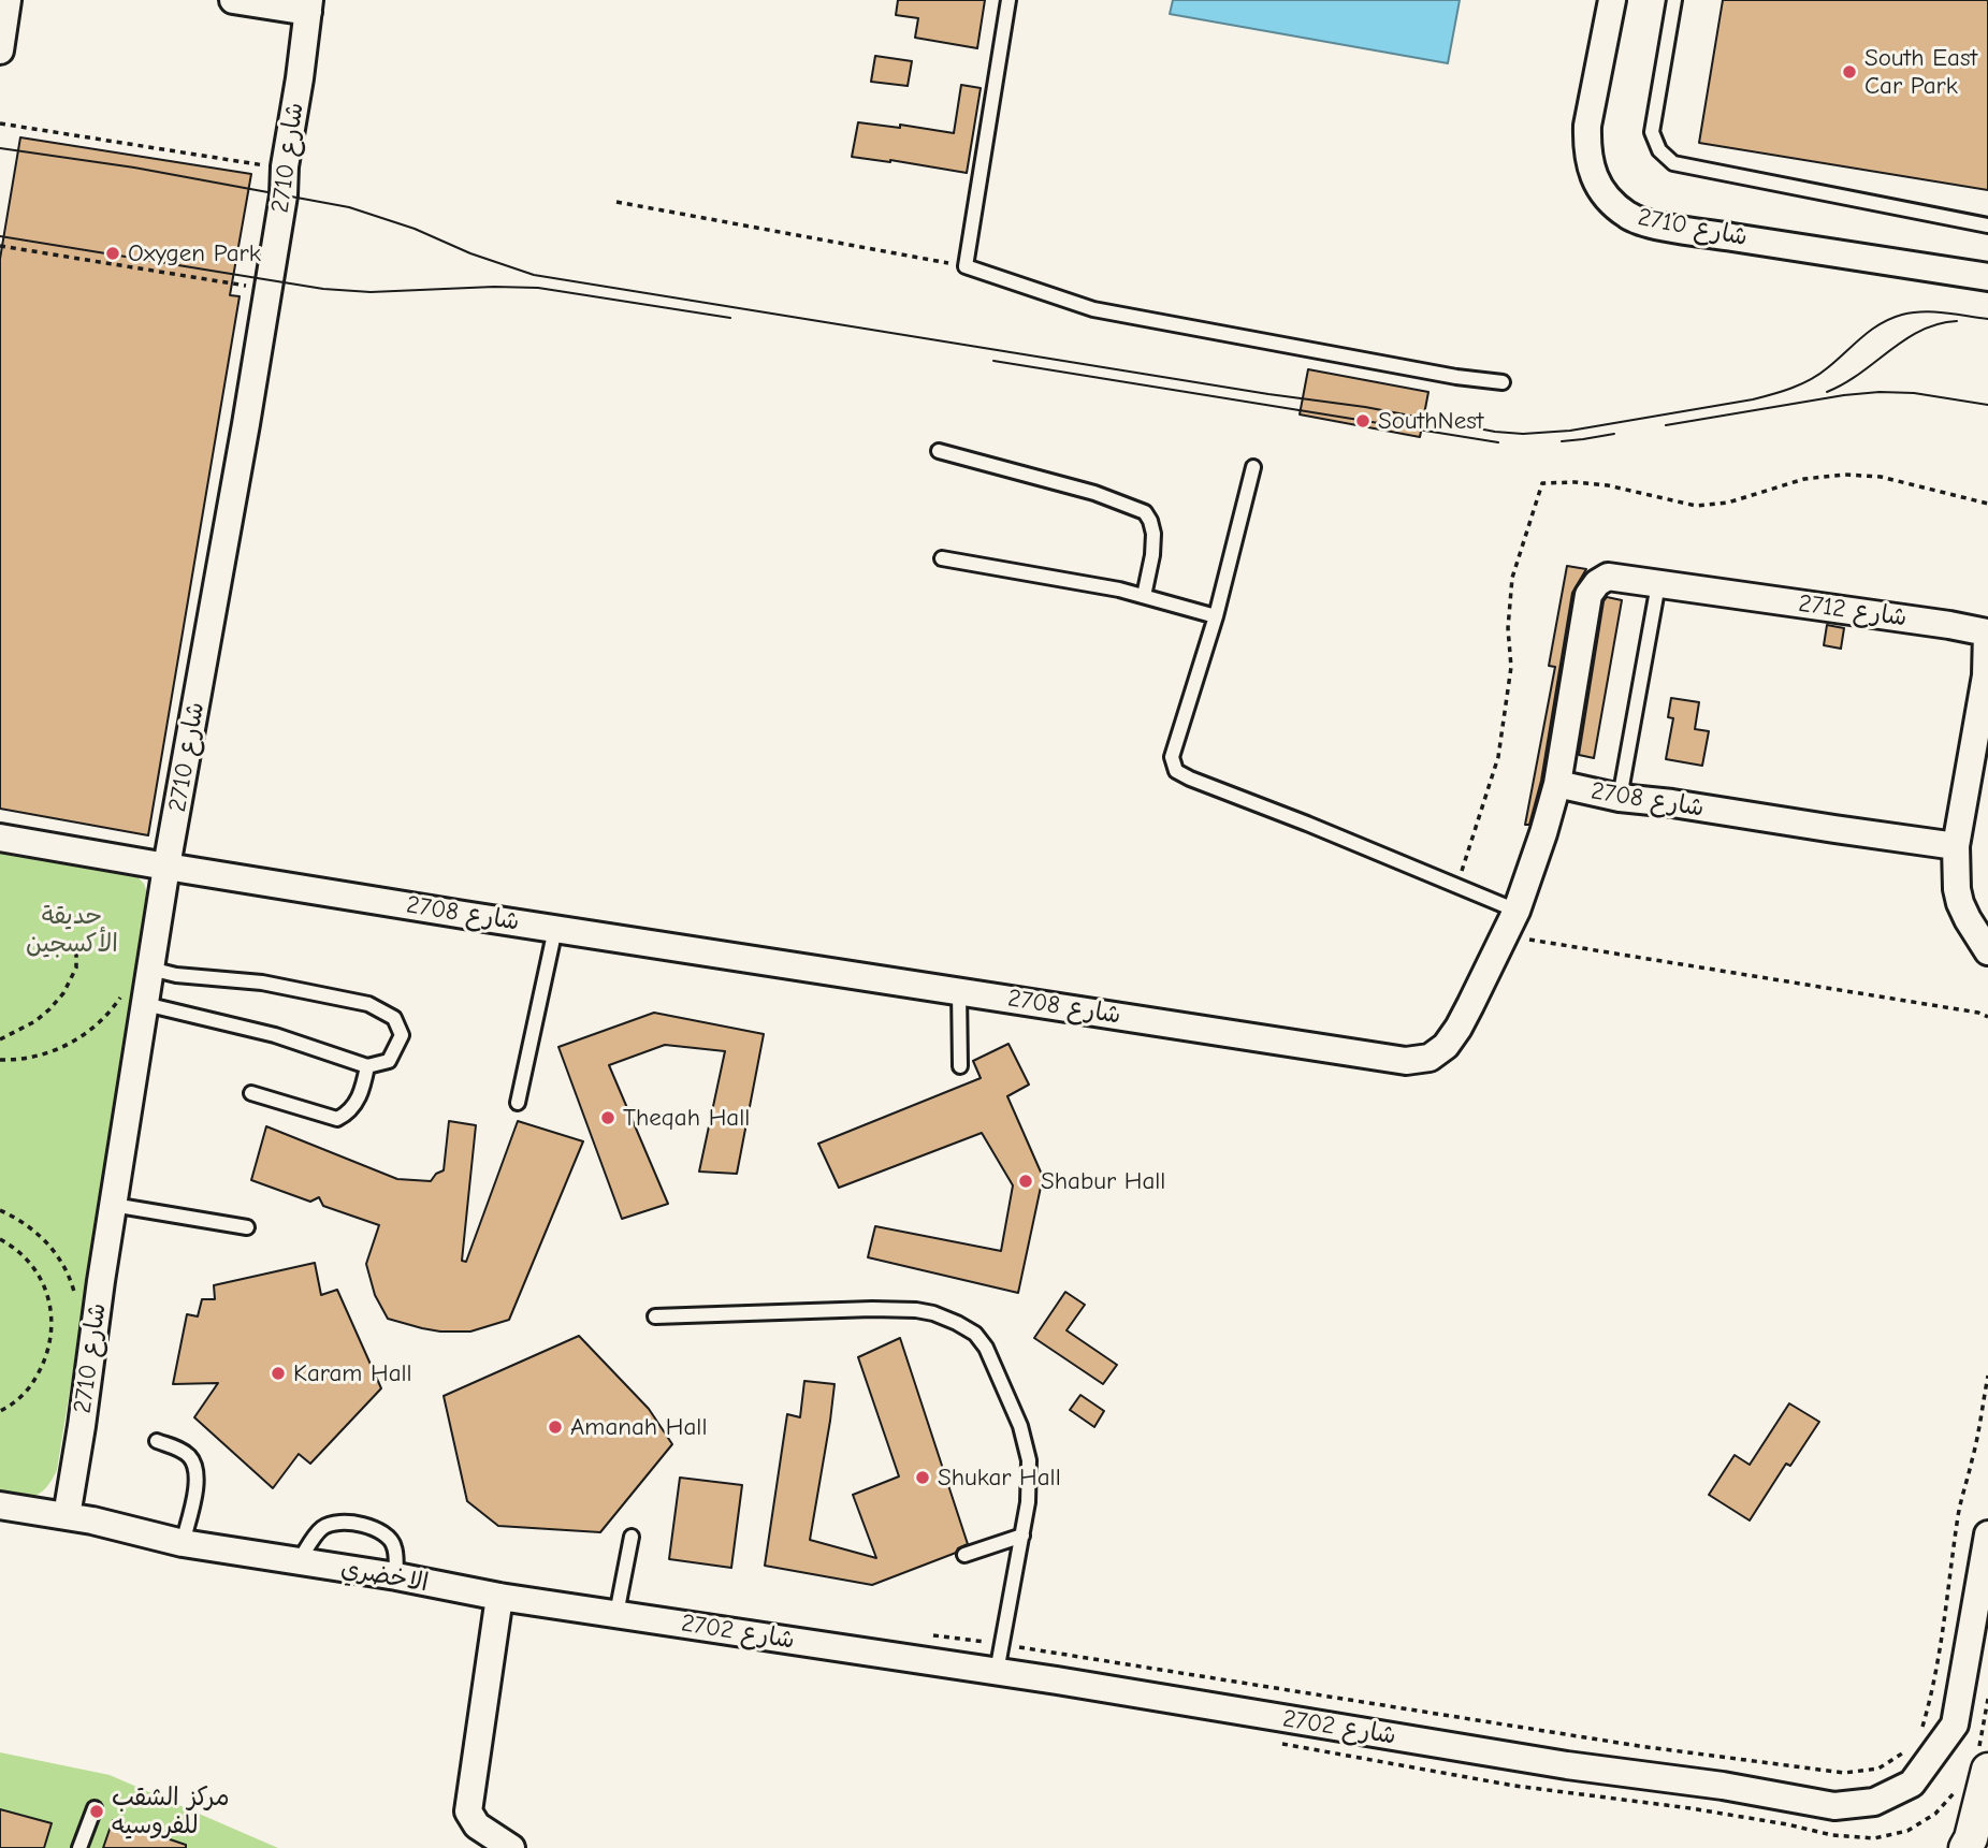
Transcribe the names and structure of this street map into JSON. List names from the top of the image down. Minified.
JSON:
{"streets":{"street":["شارع 2710","شارع 2712","شارع 2708","الاخضري","شارع 2702"]},"crossings":[["شارع 2710","شارع 2708"],["شارع 2710","الاخضري"],["شارع 2712","شارع 2708"],["الاخضري","شارع 2702"]],"parks":["حديقة الأكسجين"],"places":["South East Car Park","Oxygen Park","SouthNest","Theqah Hall","Shabur Hall","Karam Hall","Amanah Hall","Shukar Hall","مركز الشقب للفروسيه"]}
